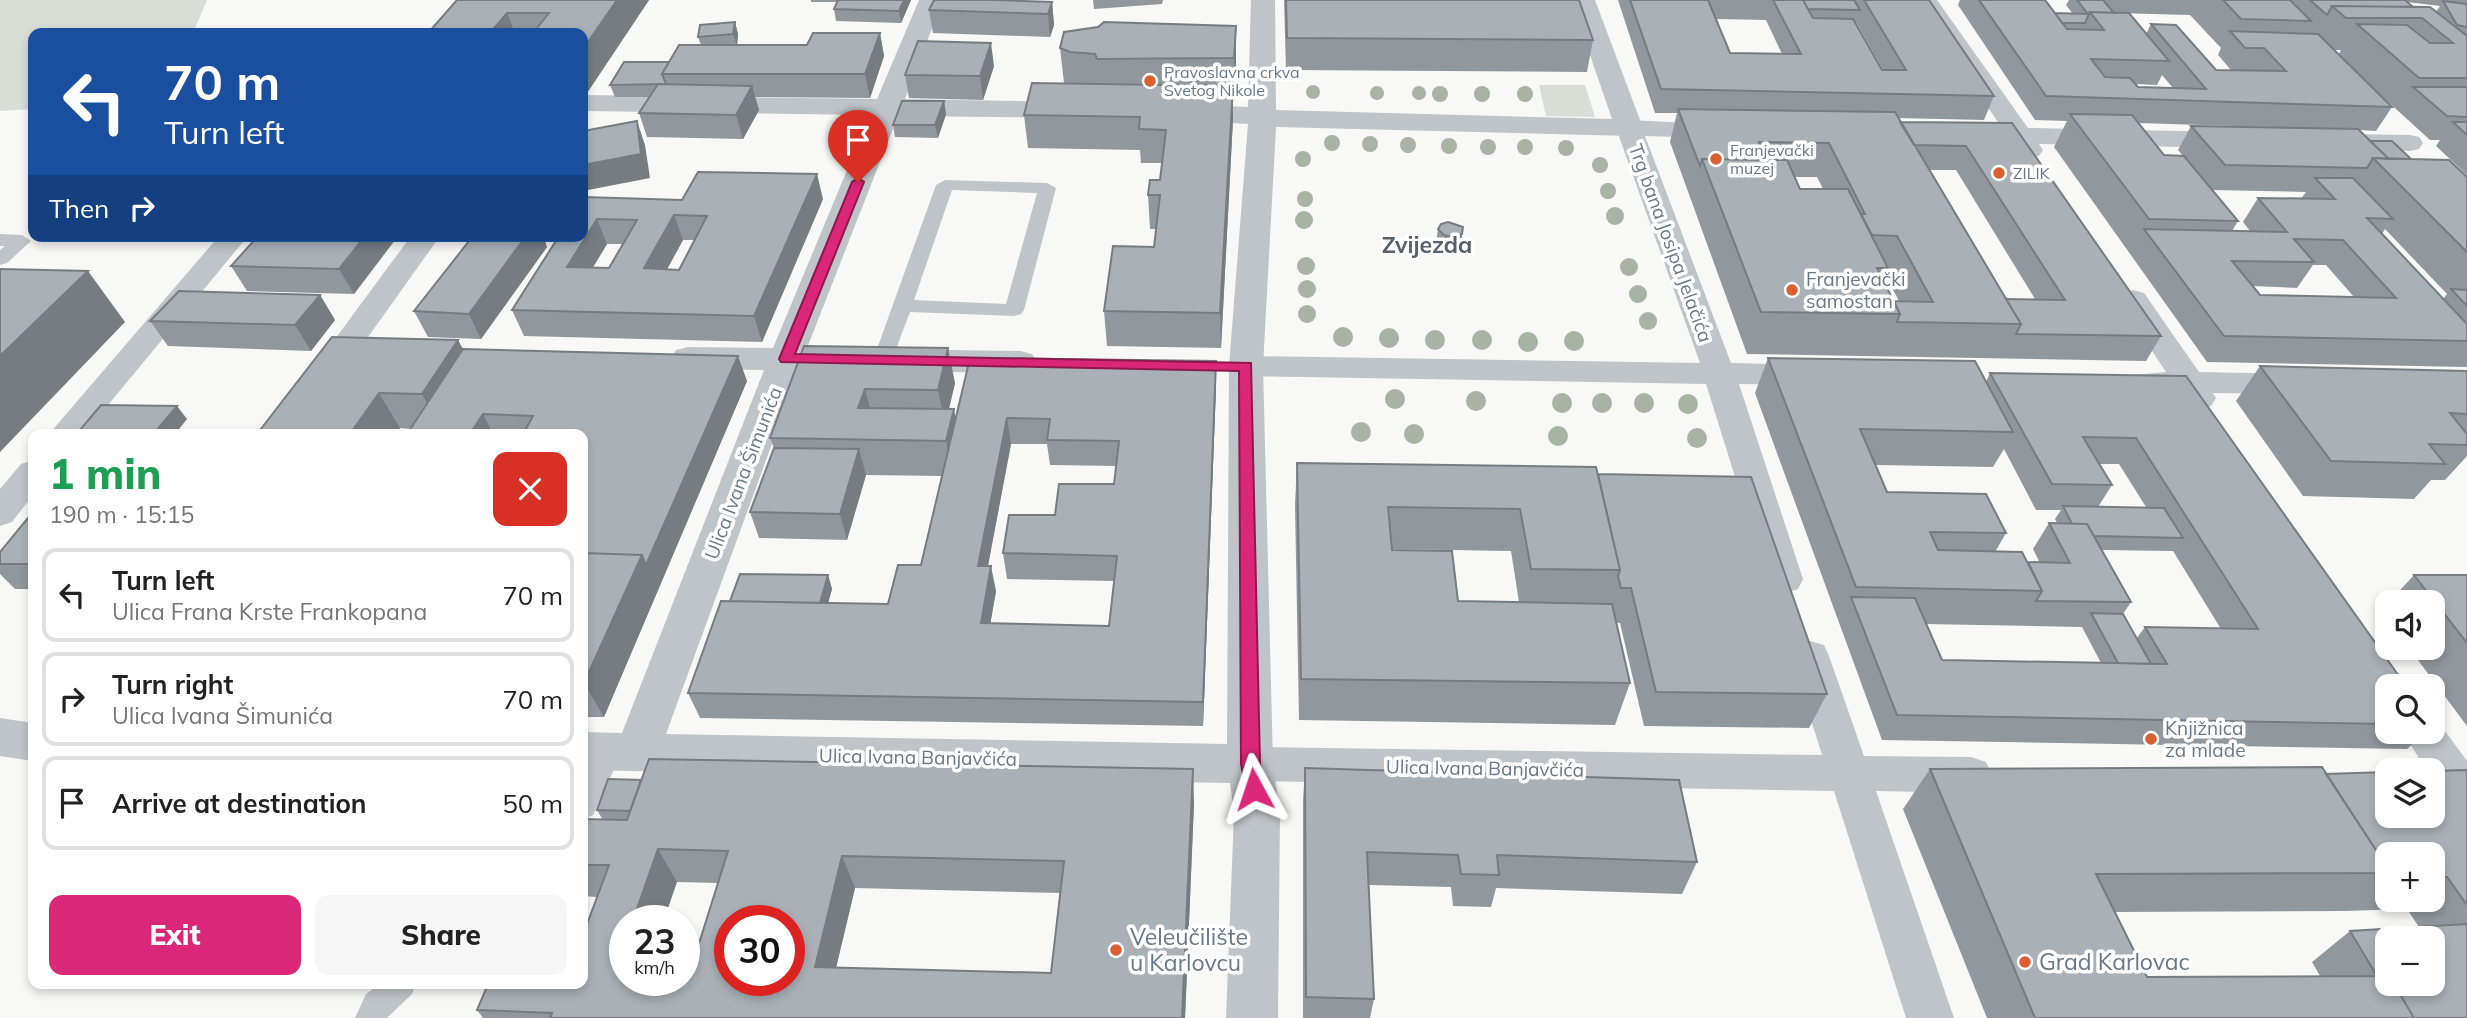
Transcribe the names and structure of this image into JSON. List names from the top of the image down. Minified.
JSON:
{"streets":{"street":["Trg bana Josipa Jelačića","Ulica Ivana Šimunića","Ulica Ivana Banjavčića"]},"crossings":[["Ulica Ivana Šimunića","Ulica Ivana Banjavčića"]],"districts":["Zvijezda"],"places":["Pravoslavna crkva Svetog Nikole","Franjevački muzej","ZILIK","Franjevački samostan","Knjižnica za mlade","Veleučilište u Karlovcu","Grad Karlovac"],"page":{"turn":["70 m","Turn left"],"then":"Then","heading":["1 min","190 m · 15:15"],"list":[{"name":"Turn left","note":"Ulica Frana Krste Frankopana","value":"70 m"},{"name":"Turn right","note":"Ulica Ivana Šimunića","value":"70 m"},{"name":"Arrive at destination","value":"50 m"}],"map_buttons":["+","−"],"buttons":["Exit","Share"],"speed":"23 km/h","limit":"30"}}
